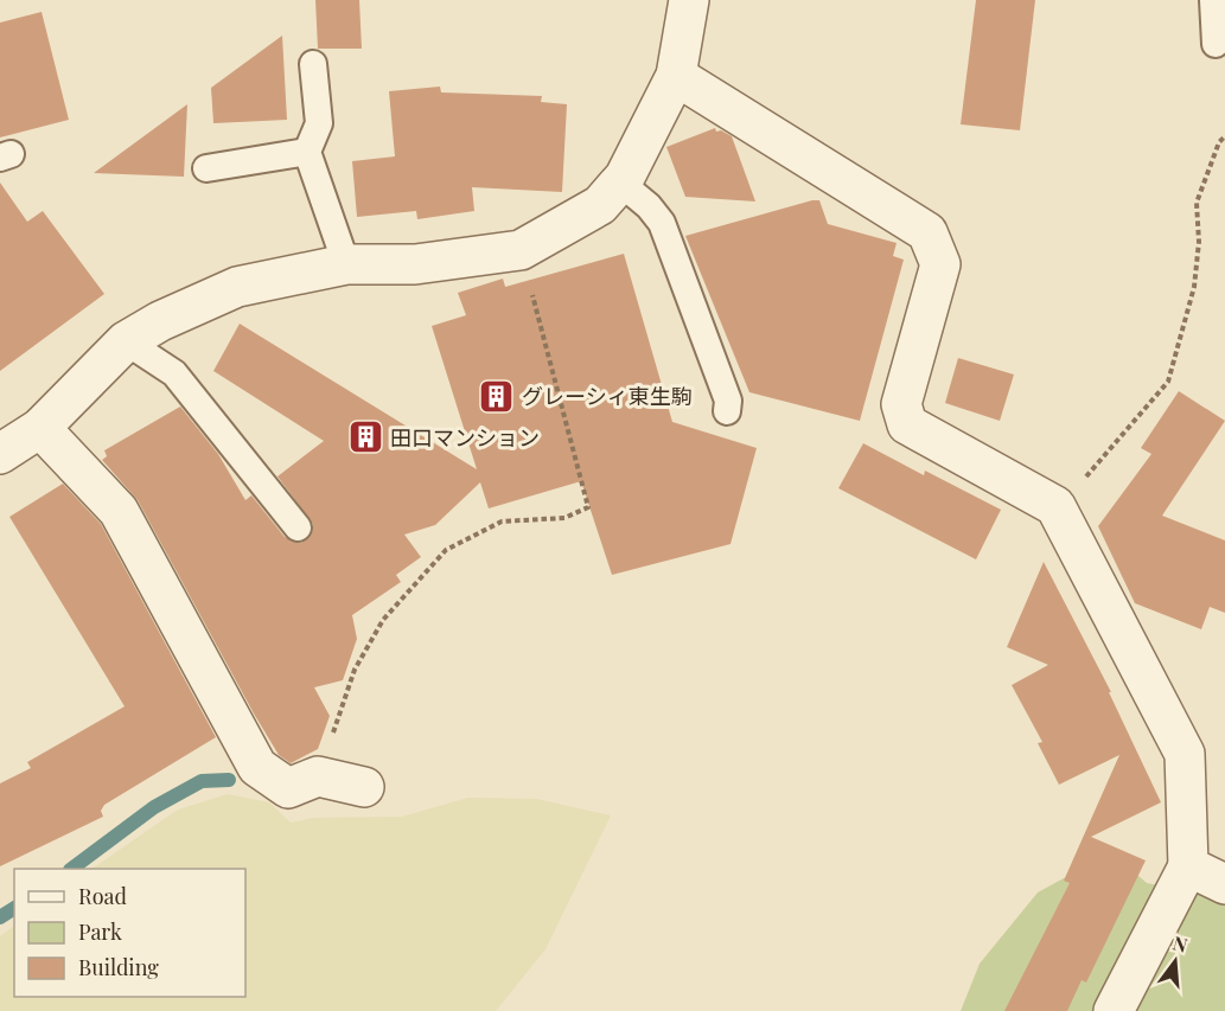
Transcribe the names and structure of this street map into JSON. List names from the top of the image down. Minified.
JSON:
{"places":{"building":["グレーシィ東生駒","田口マンション"]},"legend":["Road","Park","Building"],"north":"top"}
